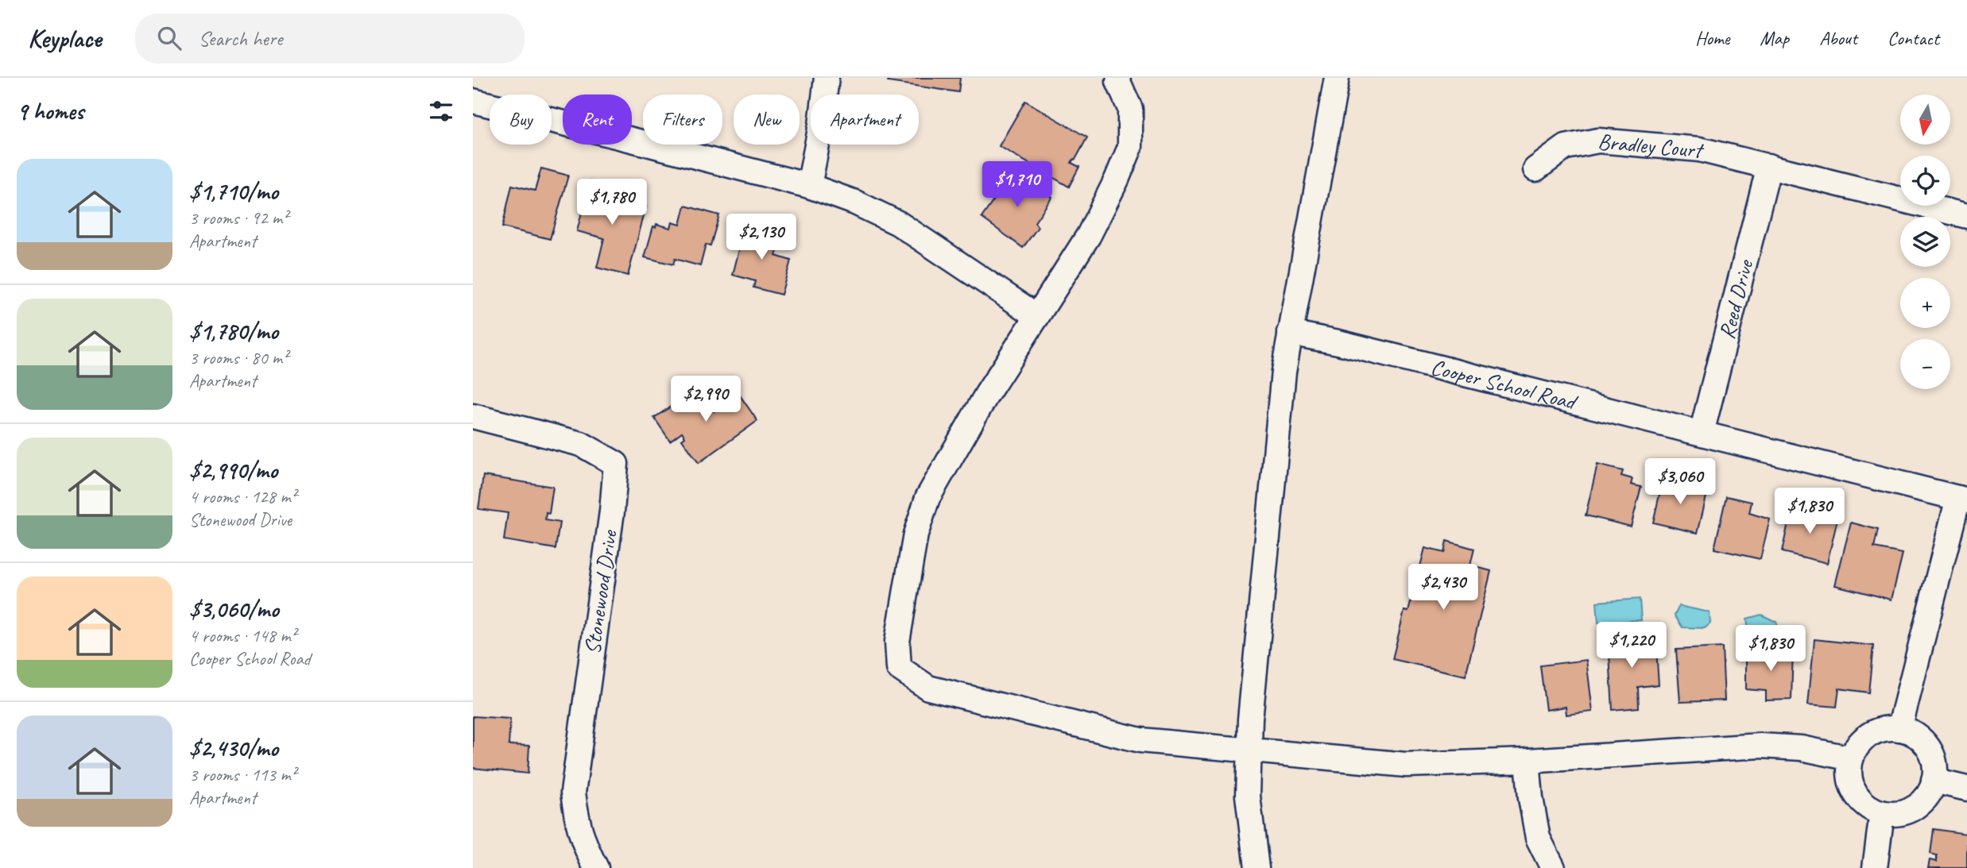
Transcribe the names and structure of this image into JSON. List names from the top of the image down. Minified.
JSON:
{"streets":{"street":["Bradley Court","Reed Drive","Cooper School Road","Stonewood Drive"]},"crossings":[["Bradley Court","Reed Drive"],["Reed Drive","Cooper School Road"]],"north":"bottom","page":{"header":"Keyplace","search":"Search here","nav":["Home","Map","About","Contact"],"heading":"9 homes","map_buttons":["+","−"],"chip":["Buy","Rent","Filters","New","Apartment"],"list":[{"name":"$1,710/mo","note":"3 rooms · 92 m² · Apartment"},{"name":"$1,780/mo","note":"3 rooms · 80 m² · Apartment"},{"name":"$2,990/mo","note":"4 rooms · 128 m² · Stonewood Drive"},{"name":"$3,060/mo","note":"4 rooms · 148 m² · Cooper School Road"},{"name":"$2,430/mo","note":"3 rooms · 113 m² · Apartment"}],"price":["$1,710","$1,780","$2,130","$2,990","$3,060","$1,830","$2,430","$1,220","$1,830"]}}
